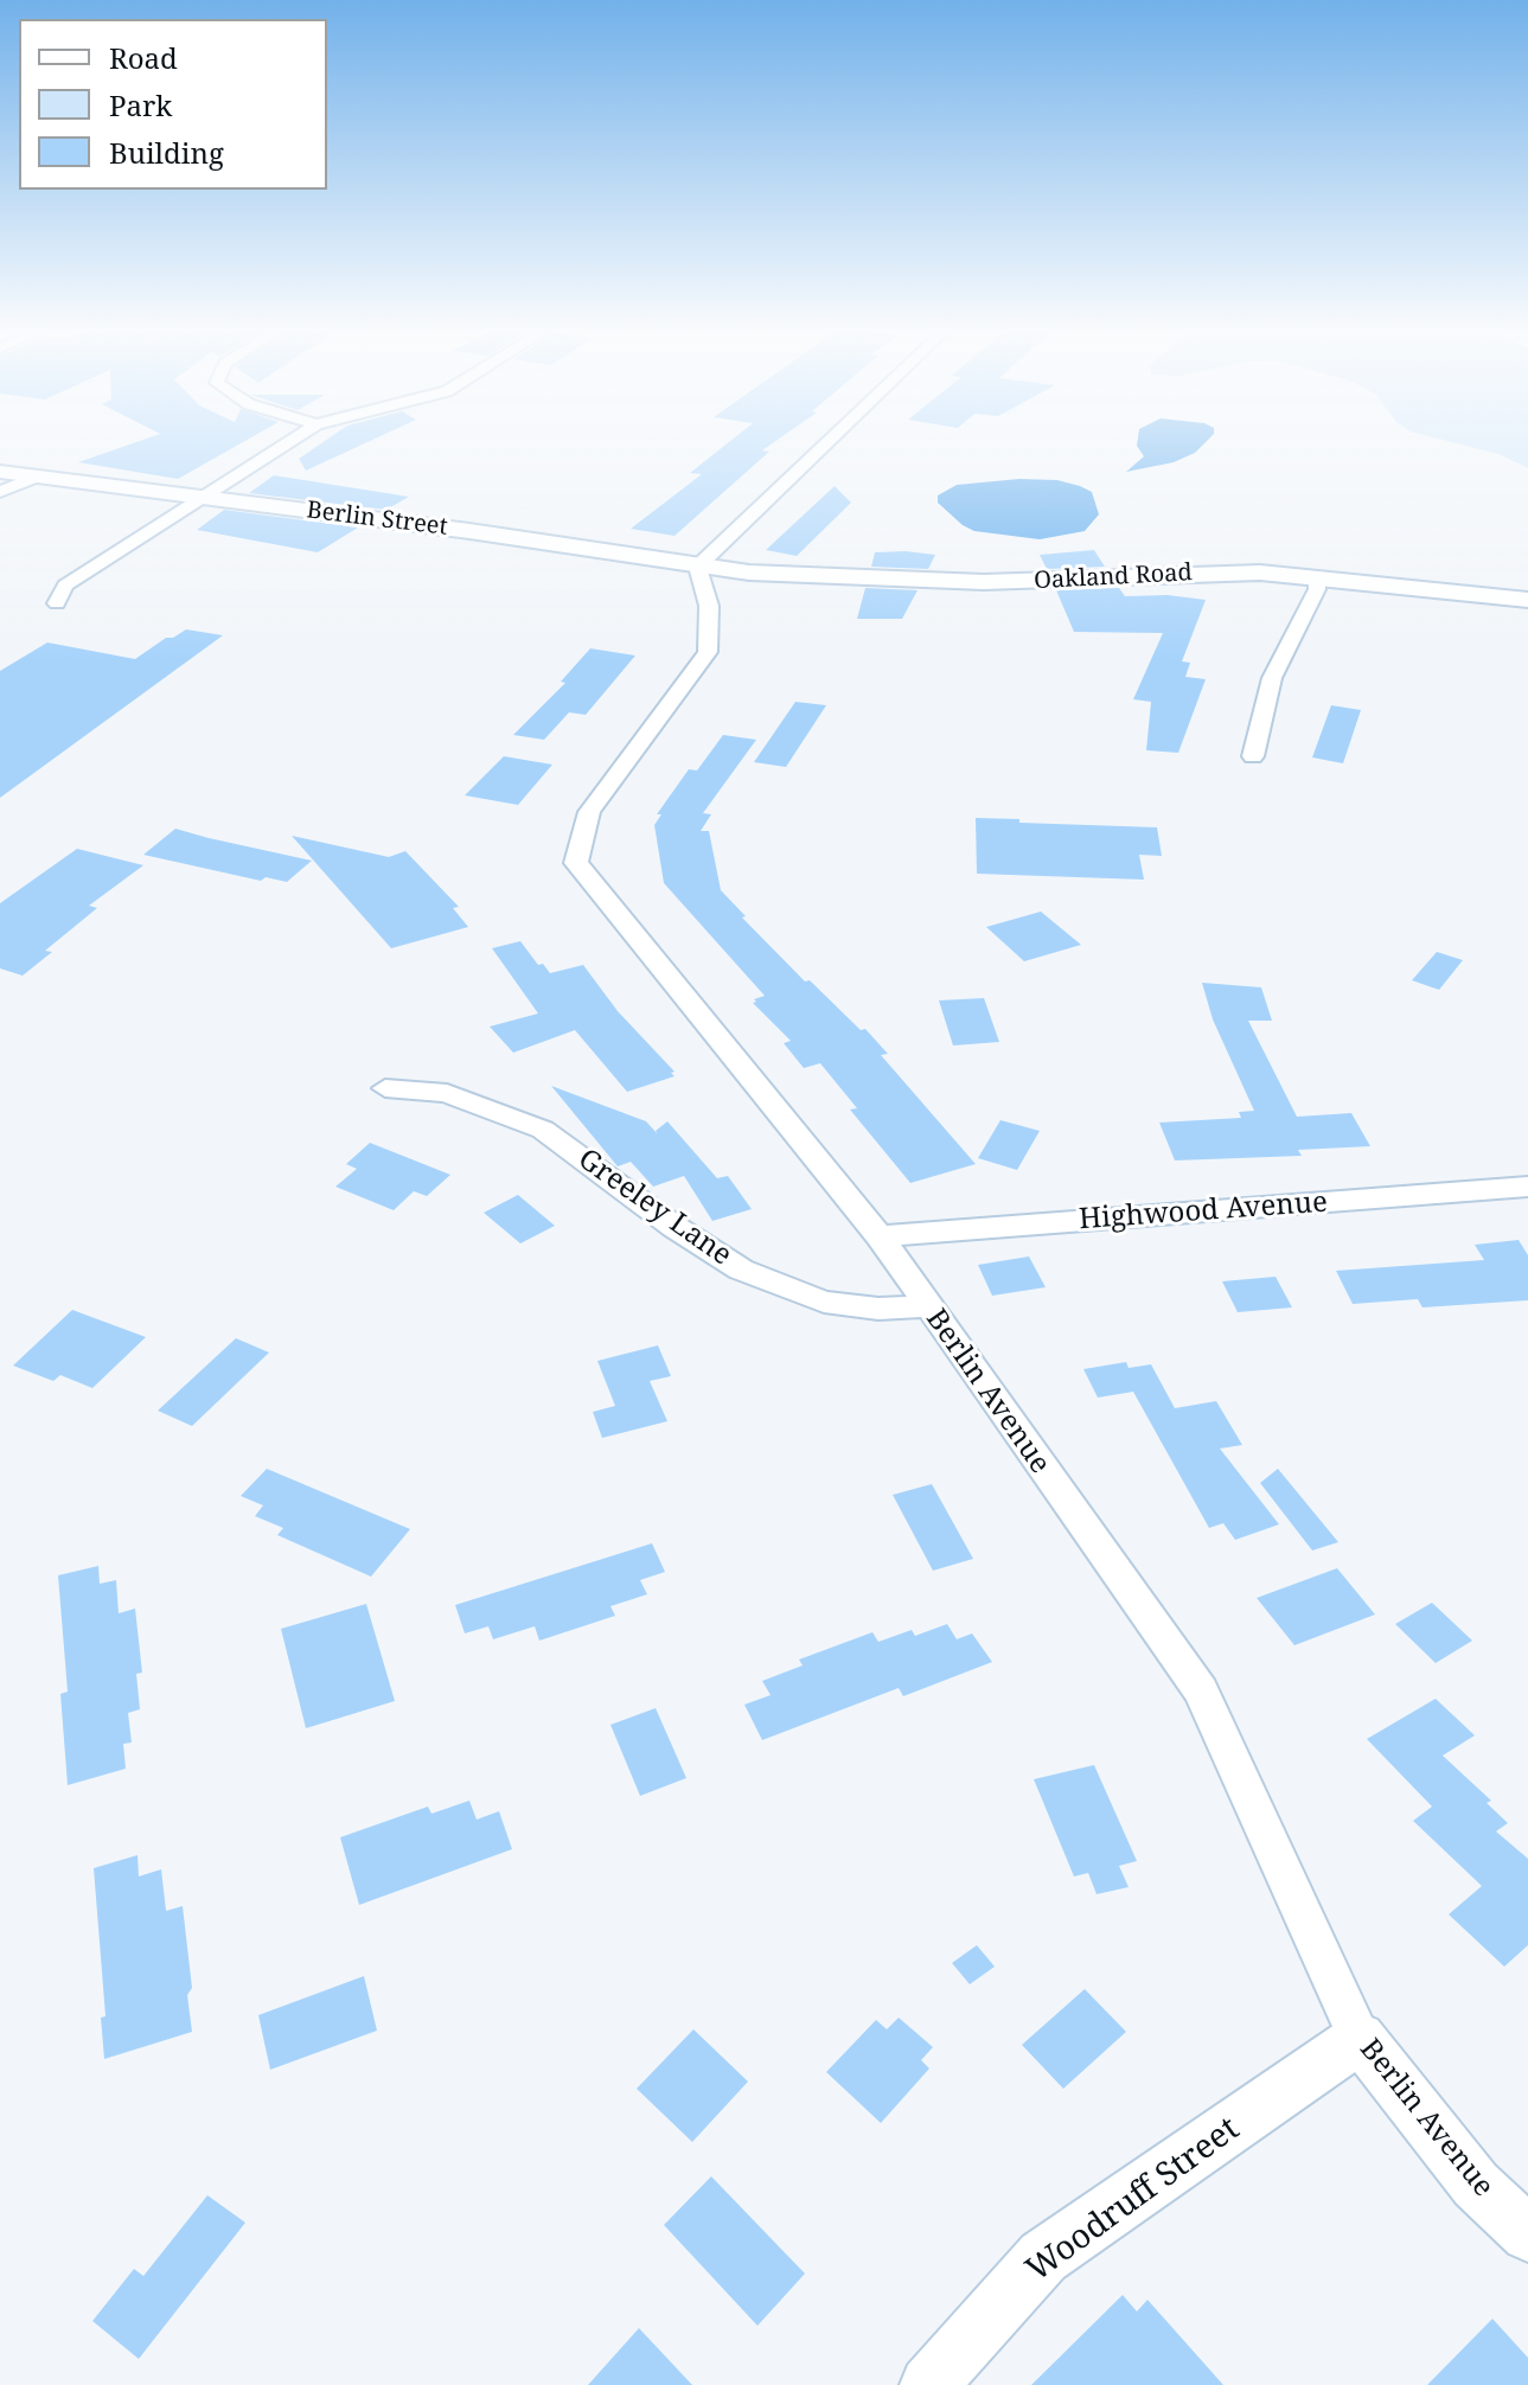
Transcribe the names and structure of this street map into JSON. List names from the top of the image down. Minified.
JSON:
{"streets":{"main road":["Berlin Street","Oakland Road"],"street":["Greeley Lane","Highwood Avenue","Berlin Avenue","Woodruff Street"]},"crossings":[["Berlin Street","Oakland Road"],["Berlin Street","Berlin Avenue"],["Oakland Road","Berlin Avenue"],["Greeley Lane","Berlin Avenue"],["Highwood Avenue","Berlin Avenue"],["Berlin Avenue","Woodruff Street"]],"legend":["Road","Park","Building"]}
